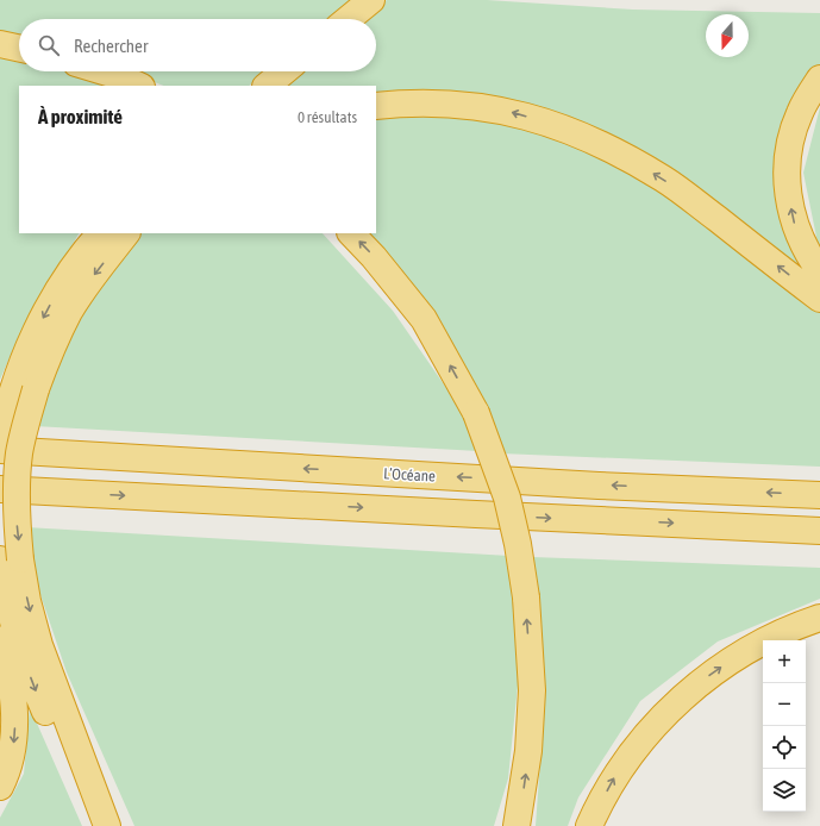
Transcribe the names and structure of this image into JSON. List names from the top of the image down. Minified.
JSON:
{"streets":{"highway":["L’Océane"]},"north":"bottom","page":{"search":"Rechercher","heading":["À proximité","0 résultats"],"map_buttons":["+","−"]}}
